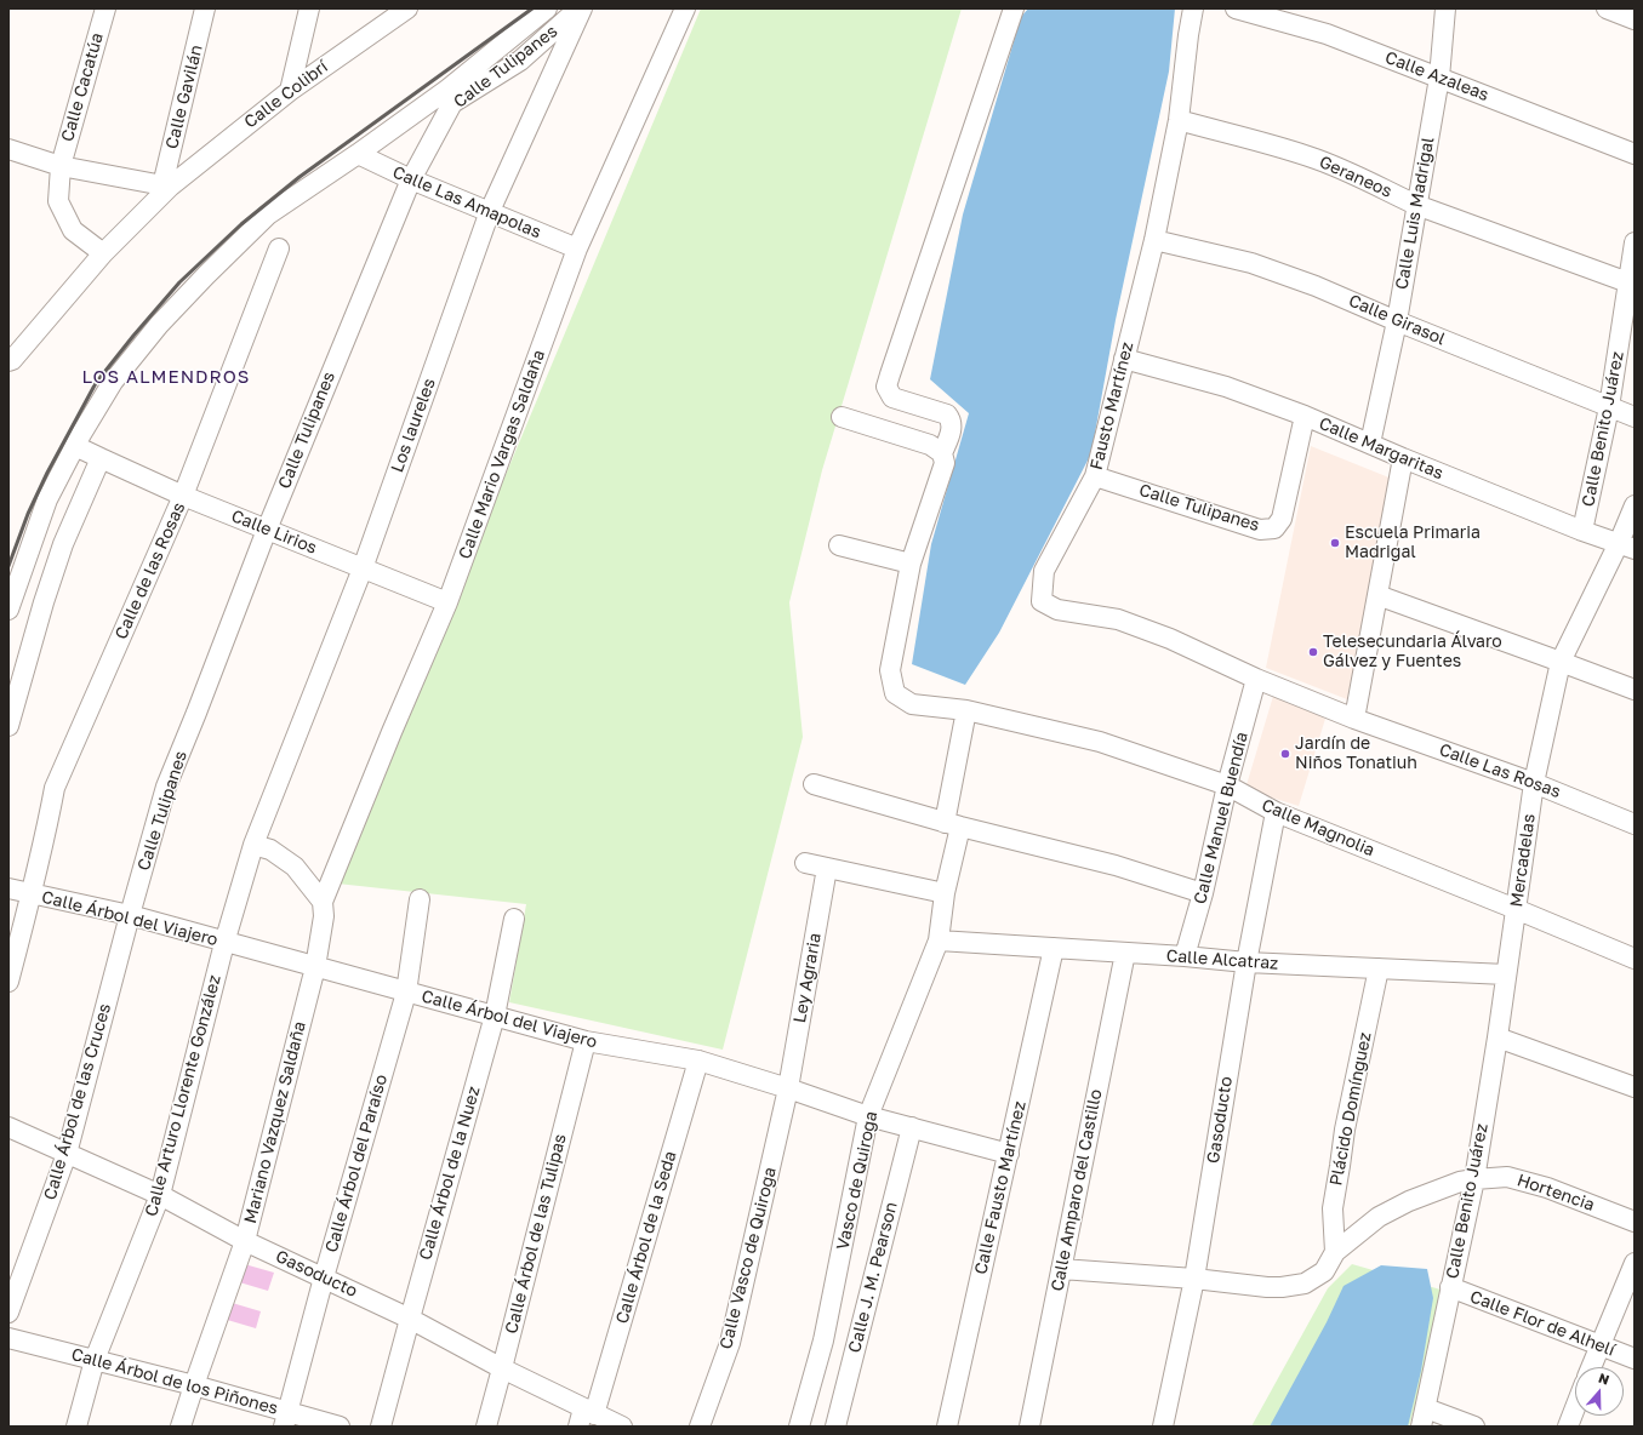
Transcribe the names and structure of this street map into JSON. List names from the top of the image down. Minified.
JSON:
{"streets":{"street":["Calle Tulipanes","Calle Azaleas","Calle Cacatúa","Calle Colibrí","Calle Gavilán","Geraneos","Calle Las Amapolas","Calle Luis Madrigal","Calle Girasol","Fausto Martínez","Los laureles","Calle Benito Juárez","Calle Margaritas","Calle Mario Vargas Saldaña","Calle Lirios","Calle de las Rosas","Calle Las Rosas","Calle Manuel Buendía","Calle Magnolia","Mercadelas","Calle Árbol del Viajero","Calle Alcatraz","Ley Agraria","Calle Arturo Llorente González","Calle Árbol de las Cruces","Plácido Domínguez","Gasoducto","Mariano Vazquez Saldaña","Calle Árbol del Paraíso","Calle Árbol de la Nuez","Vasco de Quiroga","Calle Fausto Martínez","Calle Amparo del Castillo","Hortencia","Calle Árbol de las Tulipas","Calle Árbol de la Seda","Calle Vasco de Quiroga","Calle J. M. Pearson","Calle Flor de Alhelí","Calle Árbol de los Piñones"]},"crossings":[["Calle Tulipanes","Calle Las Amapolas"],["Calle Tulipanes","Fausto Martínez"],["Calle Tulipanes","Los laureles"],["Calle Tulipanes","Calle Margaritas"],["Calle Tulipanes","Calle Lirios"],["Calle Tulipanes","Calle Árbol del Viajero"],["Calle Tulipanes","Calle Árbol de las Cruces"],["Calle Azaleas","Calle Luis Madrigal"],["Calle Cacatúa","Calle Colibrí"],["Calle Colibrí","Calle Gavilán"],["Geraneos","Calle Luis Madrigal"],["Geraneos","Fausto Martínez"],["Geraneos","Calle Benito Juárez"],["Calle Las Amapolas","Los laureles"],["Calle Las Amapolas","Calle Mario Vargas Saldaña"],["Calle Luis Madrigal","Calle Girasol"],["Calle Luis Madrigal","Calle Margaritas"],["Calle Girasol","Fausto Martínez"],["Calle Girasol","Calle Benito Juárez"],["Fausto Martínez","Calle Margaritas"],["Fausto Martínez","Calle Las Rosas"],["Fausto Martínez","Calle Manuel Buendía"],["Los laureles","Calle Lirios"],["Los laureles","Calle Arturo Llorente González"],["Calle Benito Juárez","Calle Margaritas"],["Calle Benito Juárez","Mercadelas"],["Calle Benito Juárez","Calle Alcatraz"],["Calle Benito Juárez","Hortencia"],["Calle Benito Juárez","Calle Flor de Alhelí"],["Calle Margaritas","Mercadelas"],["Calle Mario Vargas Saldaña","Calle Lirios"],["Calle Mario Vargas Saldaña","Mariano Vazquez Saldaña"],["Calle Lirios","Calle de las Rosas"],["Calle de las Rosas","Calle Árbol del Viajero"],["Calle Las Rosas","Calle Manuel Buendía"],["Calle Las Rosas","Mercadelas"],["Calle Manuel Buendía","Calle Magnolia"],["Calle Manuel Buendía","Calle Alcatraz"],["Calle Magnolia","Mercadelas"],["Calle Magnolia","Gasoducto"],["Calle Magnolia","Vasco de Quiroga"],["Mercadelas","Calle Alcatraz"],["Calle Árbol del Viajero","Ley Agraria"],["Calle Árbol del Viajero","Calle Arturo Llorente González"],["Calle Árbol del Viajero","Calle Árbol de las Cruces"],["Calle Árbol del Viajero","Mariano Vazquez Saldaña"],["Calle Árbol del Viajero","Calle Árbol del Paraíso"],["Calle Árbol del Viajero","Calle Árbol de la Nuez"],["Calle Árbol del Viajero","Vasco de Quiroga"],["Calle Árbol del Viajero","Calle Fausto Martínez"],["Calle Árbol del Viajero","Calle Árbol de las Tulipas"],["Calle Árbol del Viajero","Calle Árbol de la Seda"],["Calle Árbol del Viajero","Calle Vasco de Quiroga"],["Calle Árbol del Viajero","Calle J. M. Pearson"],["Calle Alcatraz","Plácido Domínguez"],["Calle Alcatraz","Gasoducto"],["Calle Alcatraz","Vasco de Quiroga"],["Calle Alcatraz","Calle Fausto Martínez"],["Calle Alcatraz","Calle Amparo del Castillo"],["Ley Agraria","Calle Vasco de Quiroga"],["Calle Arturo Llorente González","Gasoducto"],["Calle Arturo Llorente González","Calle Árbol de los Piñones"],["Calle Árbol de las Cruces","Gasoducto"],["Plácido Domínguez","Hortencia"],["Gasoducto","Mariano Vazquez Saldaña"],["Gasoducto","Calle Árbol del Paraíso"],["Gasoducto","Calle Árbol de la Nuez"],["Gasoducto","Calle Árbol de las Tulipas"],["Gasoducto","Calle Árbol de la Seda"],["Mariano Vazquez Saldaña","Calle Árbol de los Piñones"],["Calle Árbol del Paraíso","Calle Árbol de los Piñones"]],"districts":["LOS ALMENDROS"],"places":["Escuela Primaria Madrigal","Telesecundaria Álvaro Gálvez y Fuentes","Jardín de Niños Tonatiuh"],"north":"top"}
